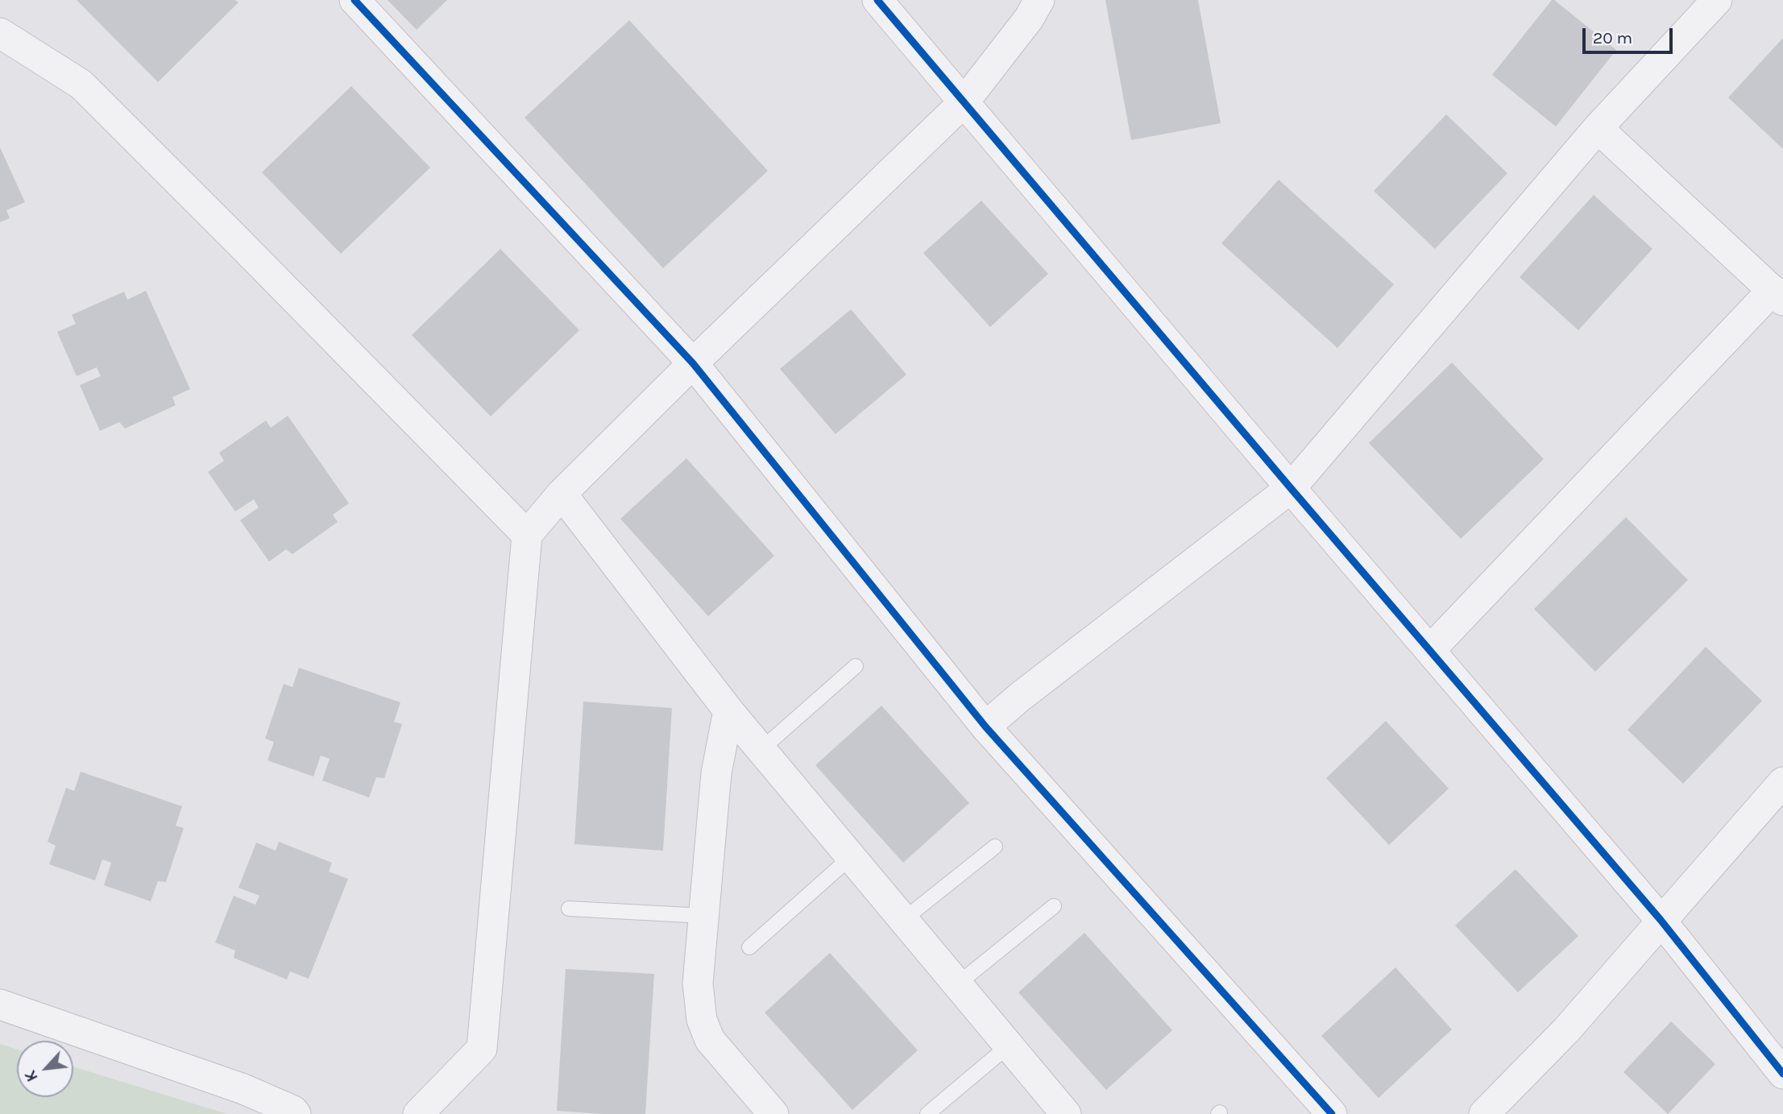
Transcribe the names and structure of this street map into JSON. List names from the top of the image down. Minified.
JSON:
{"scale_bar":"20 m","north":"bottom left"}
